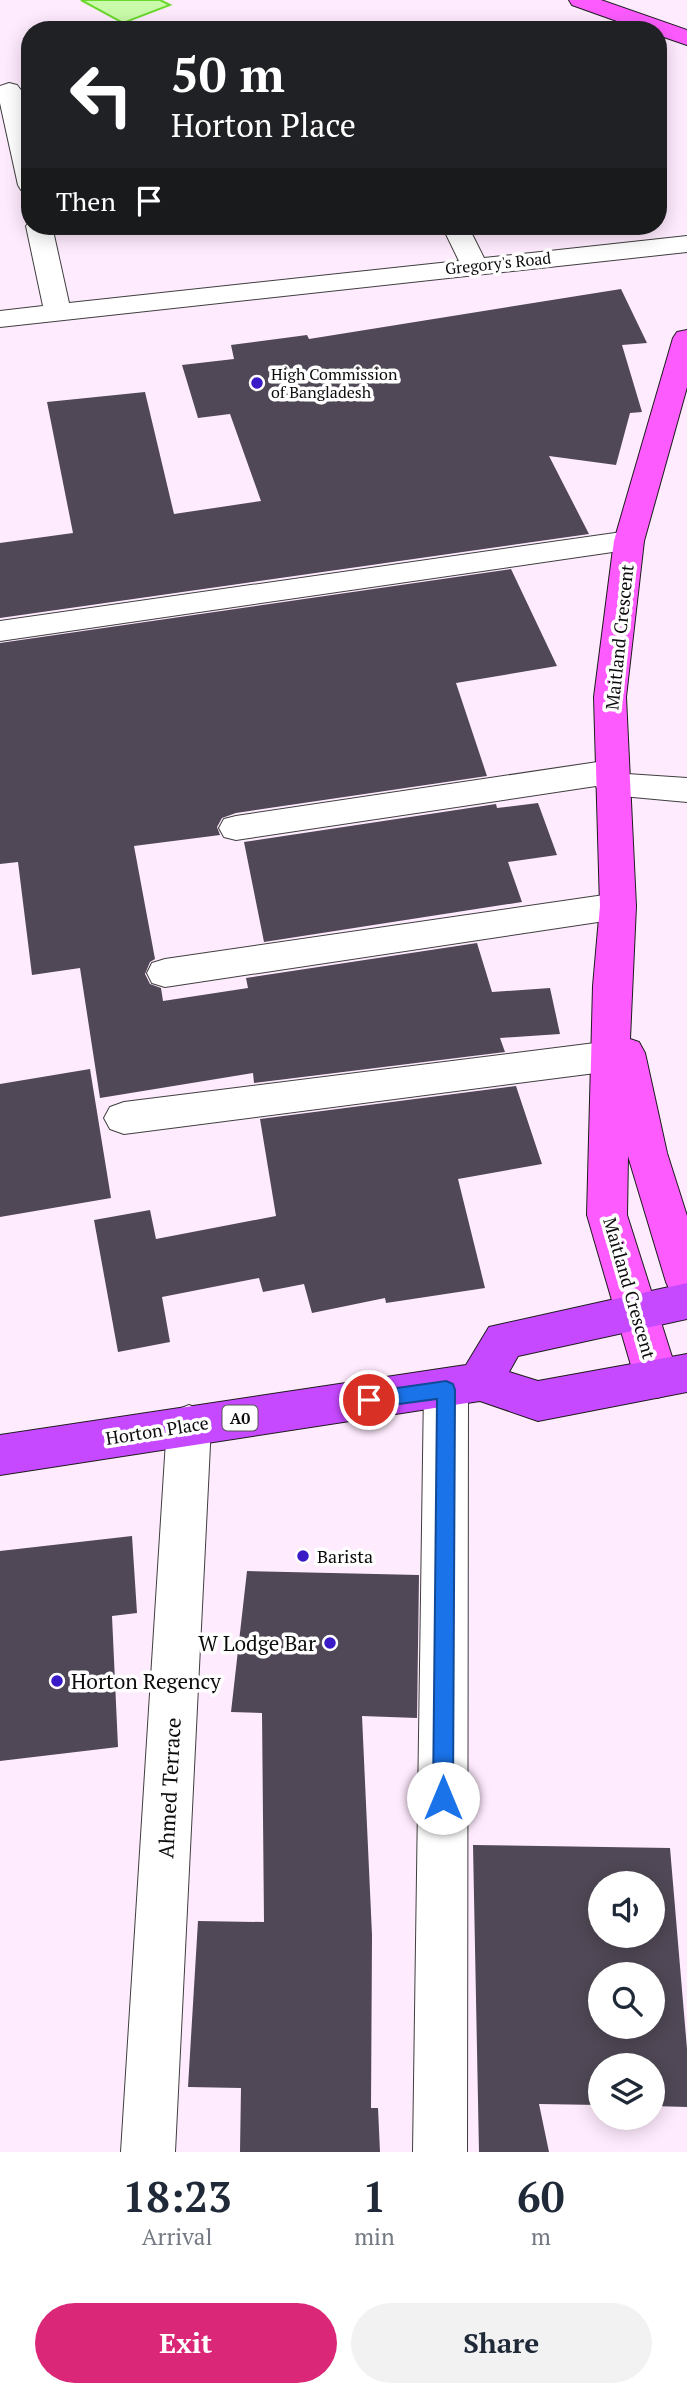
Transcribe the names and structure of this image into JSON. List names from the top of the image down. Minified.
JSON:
{"streets":{"highway":["A0","Horton Place"],"main road":["Maitland Crescent"],"street":["Gregory's Road","Ahmed Terrace"]},"crossings":[["Maitland Crescent","Horton Place"],["Horton Place","Ahmed Terrace"]],"places":["High Commission of Bangladesh","Barista","W Lodge Bar","Horton Regency"],"page":{"turn":["50 m","Horton Place"],"then":"Then","eta":["18:23","Arrival","1","min","60","m"],"buttons":["Exit","Share"]}}
